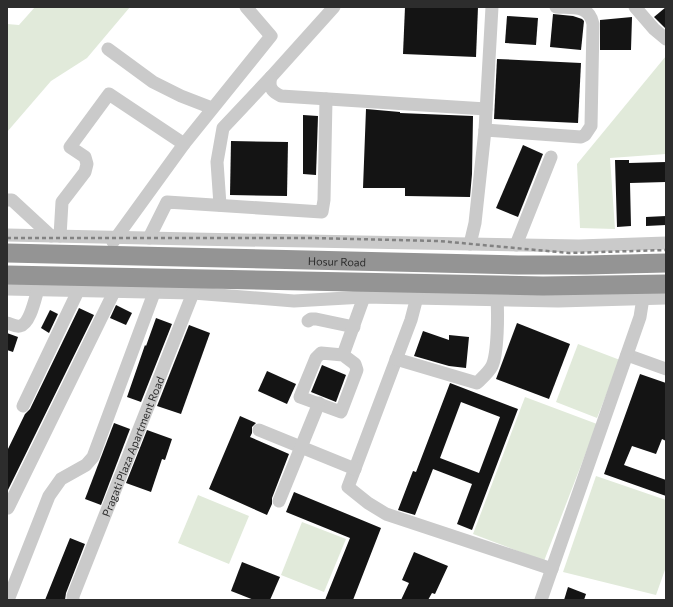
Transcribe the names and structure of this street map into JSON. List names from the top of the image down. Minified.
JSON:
{"streets":{"highway":["Hosur Road"],"street":["Pragati Plaza Apartment Road"]}}
